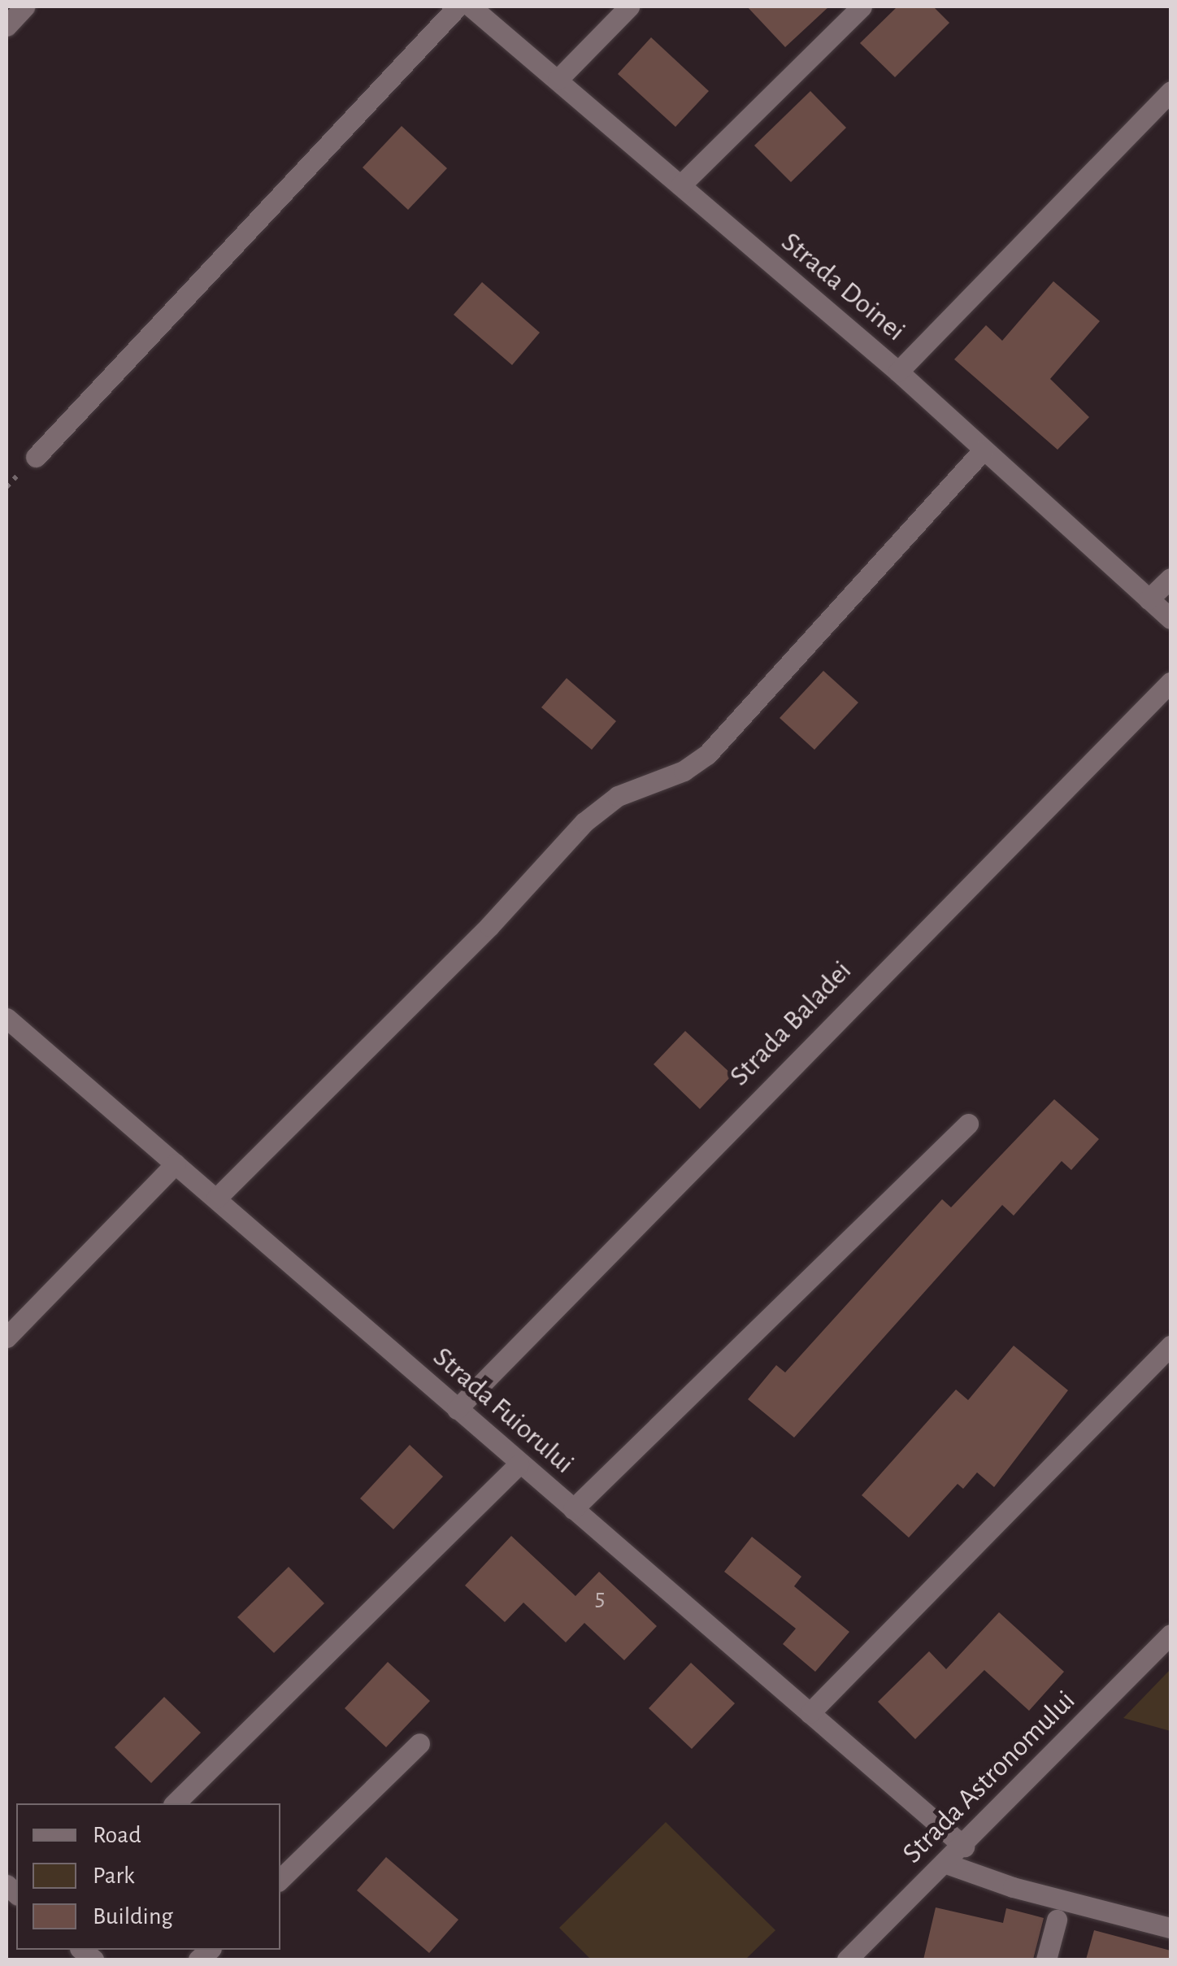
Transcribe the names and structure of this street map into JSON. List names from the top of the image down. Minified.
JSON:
{"streets":{"street":["Strada Doinei","Strada Baladei","Strada Fuiorului","Strada Astronomului"]},"crossings":[["Strada Baladei","Strada Fuiorului"],["Strada Fuiorului","Strada Astronomului"]],"house_numbers":["5"],"legend":["Road","Park","Building"]}
